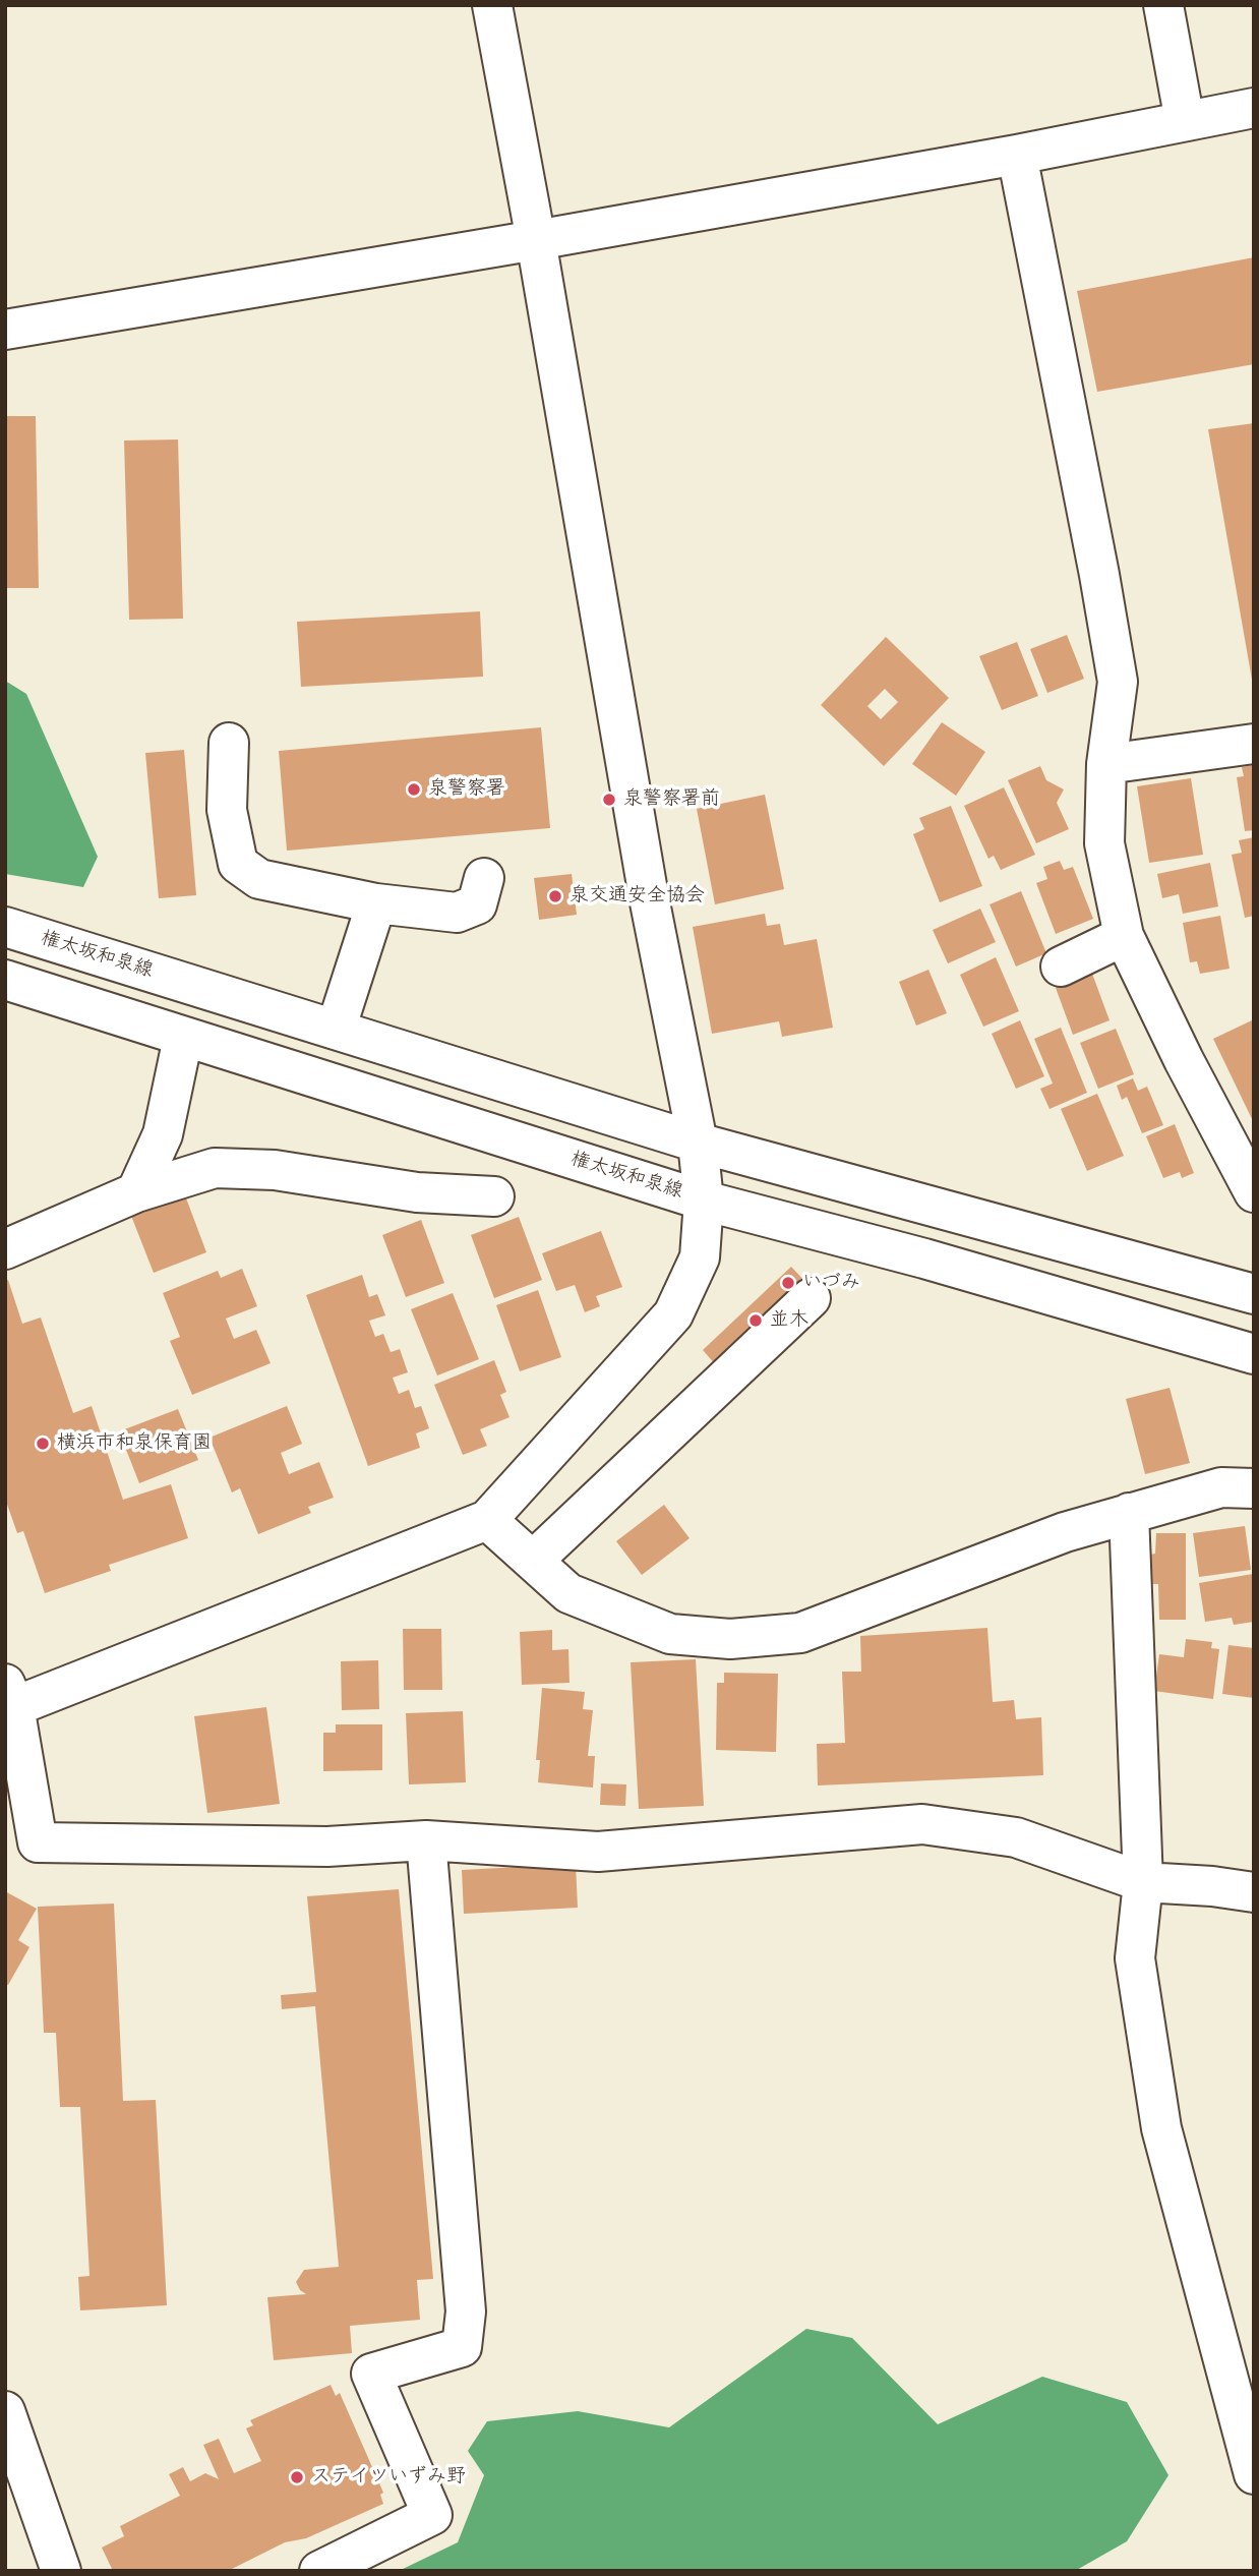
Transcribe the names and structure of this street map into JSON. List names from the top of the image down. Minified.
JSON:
{"streets":{"street":["権太坂和泉線"]},"places":["泉警察署","泉警察署前","泉交通安全協会","いづみ","並木","横浜市和泉保育園","ステイツいずみ野"]}
